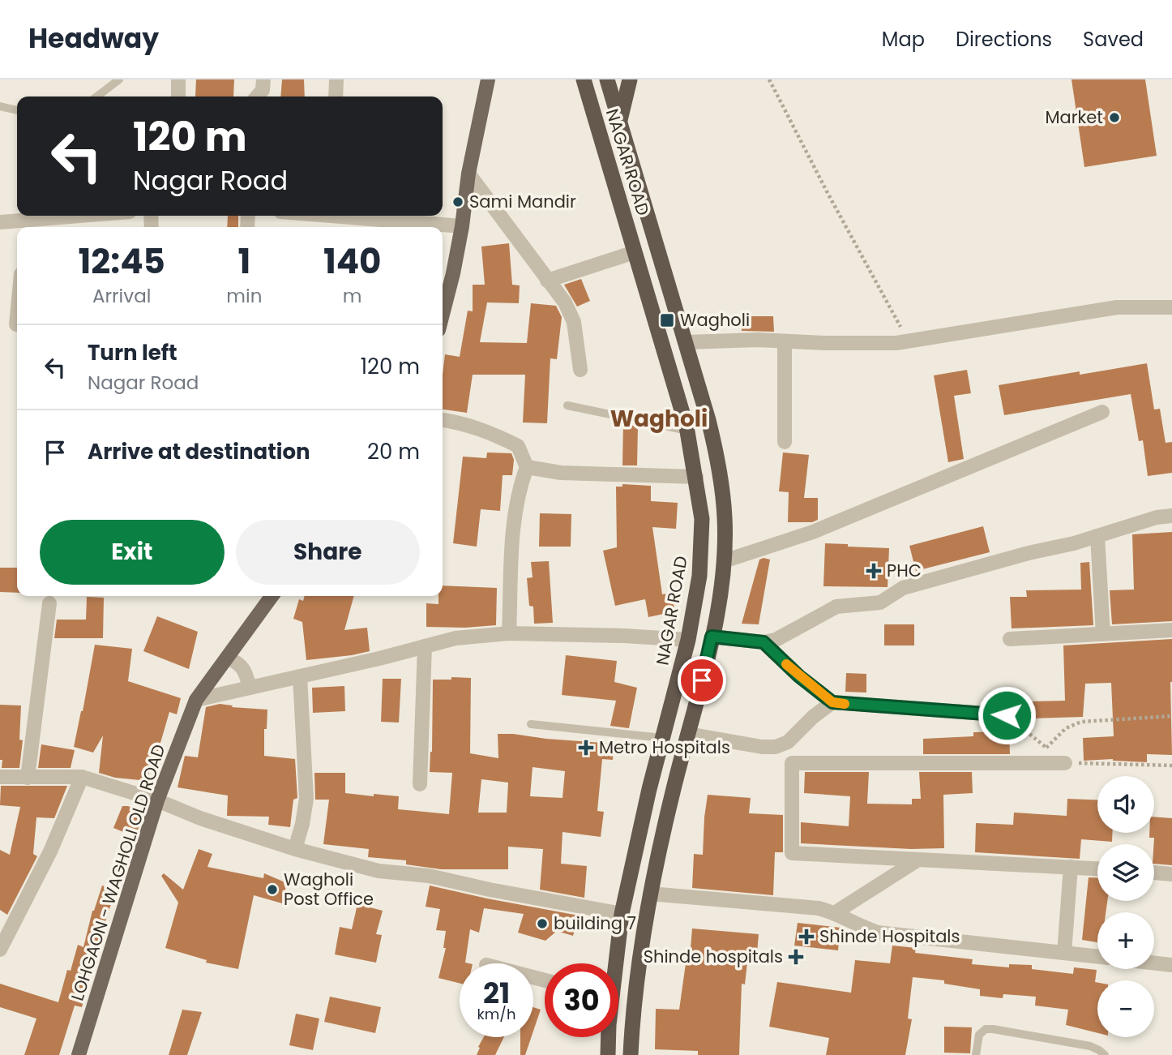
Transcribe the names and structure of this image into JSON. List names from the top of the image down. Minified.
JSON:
{"streets":{"highway":["NAGAR ROAD"],"main road":["LOHGAON - WAGHOLI OLD ROAD"]},"districts":["Wagholi"],"places":{"other":["Market","Sami Mandir","Wagholi Post Office","building 7"],"transit":["Wagholi"],"health":["PHC","Metro Hospitals","Shinde Hospitals","Shinde hospitals"]},"page":{"header":"Headway","nav":["Map","Directions","Saved"],"turn":["120 m","Nagar Road"],"eta":["12:45","Arrival","1","min","140","m"],"list":[{"name":"Turn left","note":"Nagar Road","value":"120 m"},{"name":"Arrive at destination","value":"20 m"}],"buttons":["Exit","Share"],"map_buttons":["+","−"],"speed":"21 km/h","limit":"30"}}
